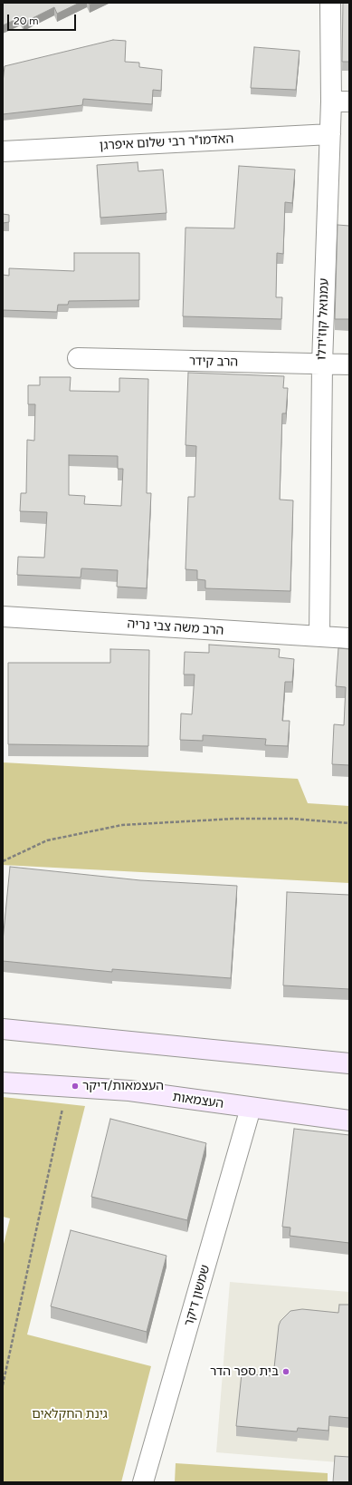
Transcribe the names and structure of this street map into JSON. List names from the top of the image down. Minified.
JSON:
{"streets":{"main road":["העצמאות"],"street":["האדמו\"ר רבי שלום איפרגן","עמנואל קוז'ידלו","הרב קידר","הרב משה צבי נריה","שמשון דיקר"]},"crossings":[["האדמו\"ר רבי שלום איפרגן","עמנואל קוז'ידלו"],["עמנואל קוז'ידלו","הרב קידר"],["עמנואל קוז'ידלו","הרב משה צבי נריה"],["העצמאות","שמשון דיקר"]],"parks":["גינת החקלאים"],"places":["העצמאות/דיקר","בית ספר הדר"],"scale_bar":"20 m"}
